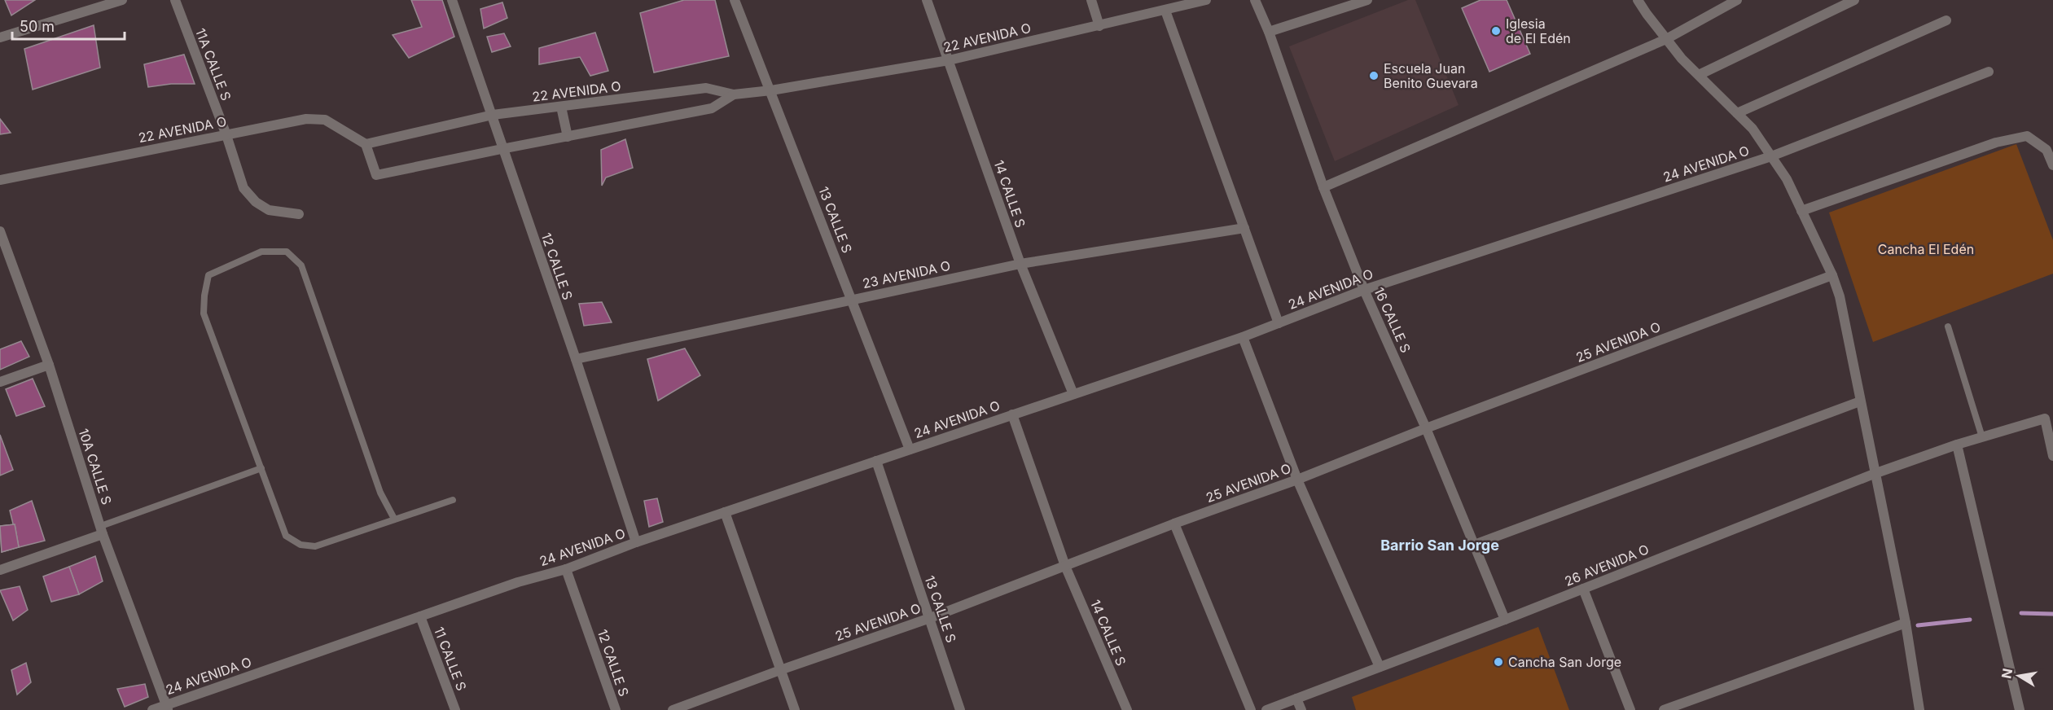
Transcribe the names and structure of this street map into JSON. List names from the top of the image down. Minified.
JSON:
{"streets":{"street":["22 AVENIDA O","11A CALLE S","24 AVENIDA O","14 CALLE S","13 CALLE S","12 CALLE S","23 AVENIDA O","16 CALLE S","25 AVENIDA O","10A CALLE S","26 AVENIDA O","11 CALLE S"]},"crossings":[["22 AVENIDA O","11A CALLE S"],["22 AVENIDA O","14 CALLE S"],["22 AVENIDA O","13 CALLE S"],["22 AVENIDA O","12 CALLE S"],["24 AVENIDA O","14 CALLE S"],["24 AVENIDA O","13 CALLE S"],["24 AVENIDA O","12 CALLE S"],["24 AVENIDA O","16 CALLE S"],["24 AVENIDA O","10A CALLE S"],["24 AVENIDA O","11 CALLE S"],["14 CALLE S","23 AVENIDA O"],["14 CALLE S","25 AVENIDA O"],["13 CALLE S","23 AVENIDA O"],["13 CALLE S","25 AVENIDA O"],["12 CALLE S","23 AVENIDA O"],["16 CALLE S","25 AVENIDA O"],["16 CALLE S","26 AVENIDA O"]],"districts":["Barrio San Jorge"],"parks":["Cancha El Edén"],"places":["Iglesia de El Edén","Escuela Juan Benito Guevara","Cancha San Jorge"],"scale_bar":"50 m","north":"left"}
